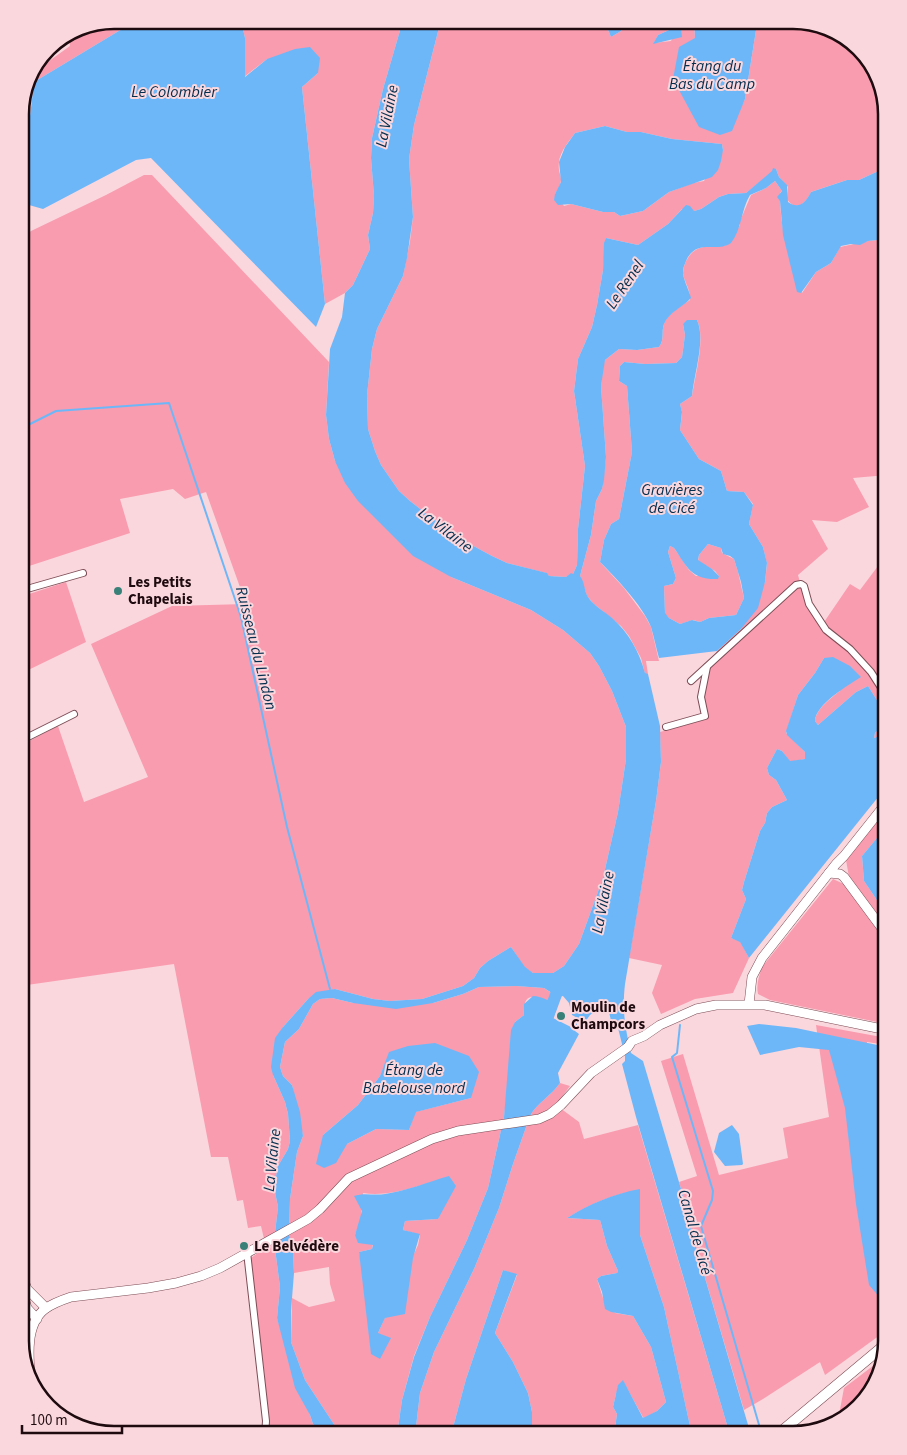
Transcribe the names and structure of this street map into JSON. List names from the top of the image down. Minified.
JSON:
{"water":["Étang du Bas du Camp","Le Colombier","La Vilaine","Le Renel","Gravières de Cicé","Ruisseau du Lindon","Étang de Babelouse nord","Canal de Cicé"],"places":["Les Petits Chapelais","Moulin de Champcors","Le Belvédère"],"scale_bar":"100 m"}
